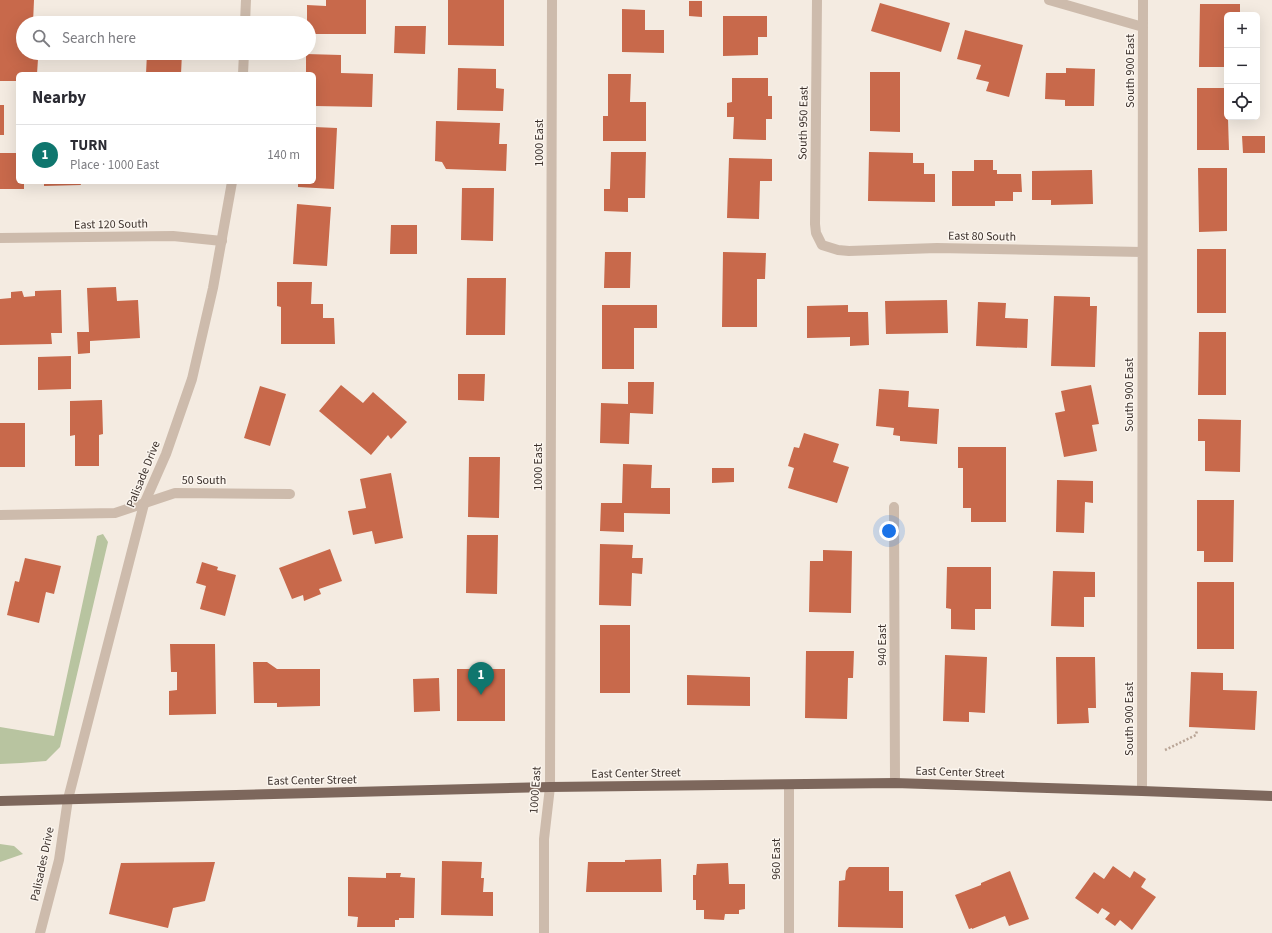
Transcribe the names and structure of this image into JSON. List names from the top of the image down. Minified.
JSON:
{"streets":{"main road":["East Center Street"],"street":["South 900 East","South 950 East","1000 East","East 120 South","East 80 South","Palisade Drive","50 South","940 East","960 East","Palisades Drive"]},"crossings":[["South 900 East","East 80 South"],["South 900 East","East Center Street"],["South 950 East","East 80 South"],["1000 East","East Center Street"],["East 120 South","Palisade Drive"],["Palisade Drive","50 South"],["Palisade Drive","East Center Street"],["Palisade Drive","Palisades Drive"],["940 East","East Center Street"],["East Center Street","960 East"],["East Center Street","Palisades Drive"]],"page":{"map_buttons":["+","−"],"search":"Search here","heading":"Nearby","list":[{"mark":"1","name":"TURN","note":"Place · 1000 East","value":"140 m"}],"pins":"1"}}
